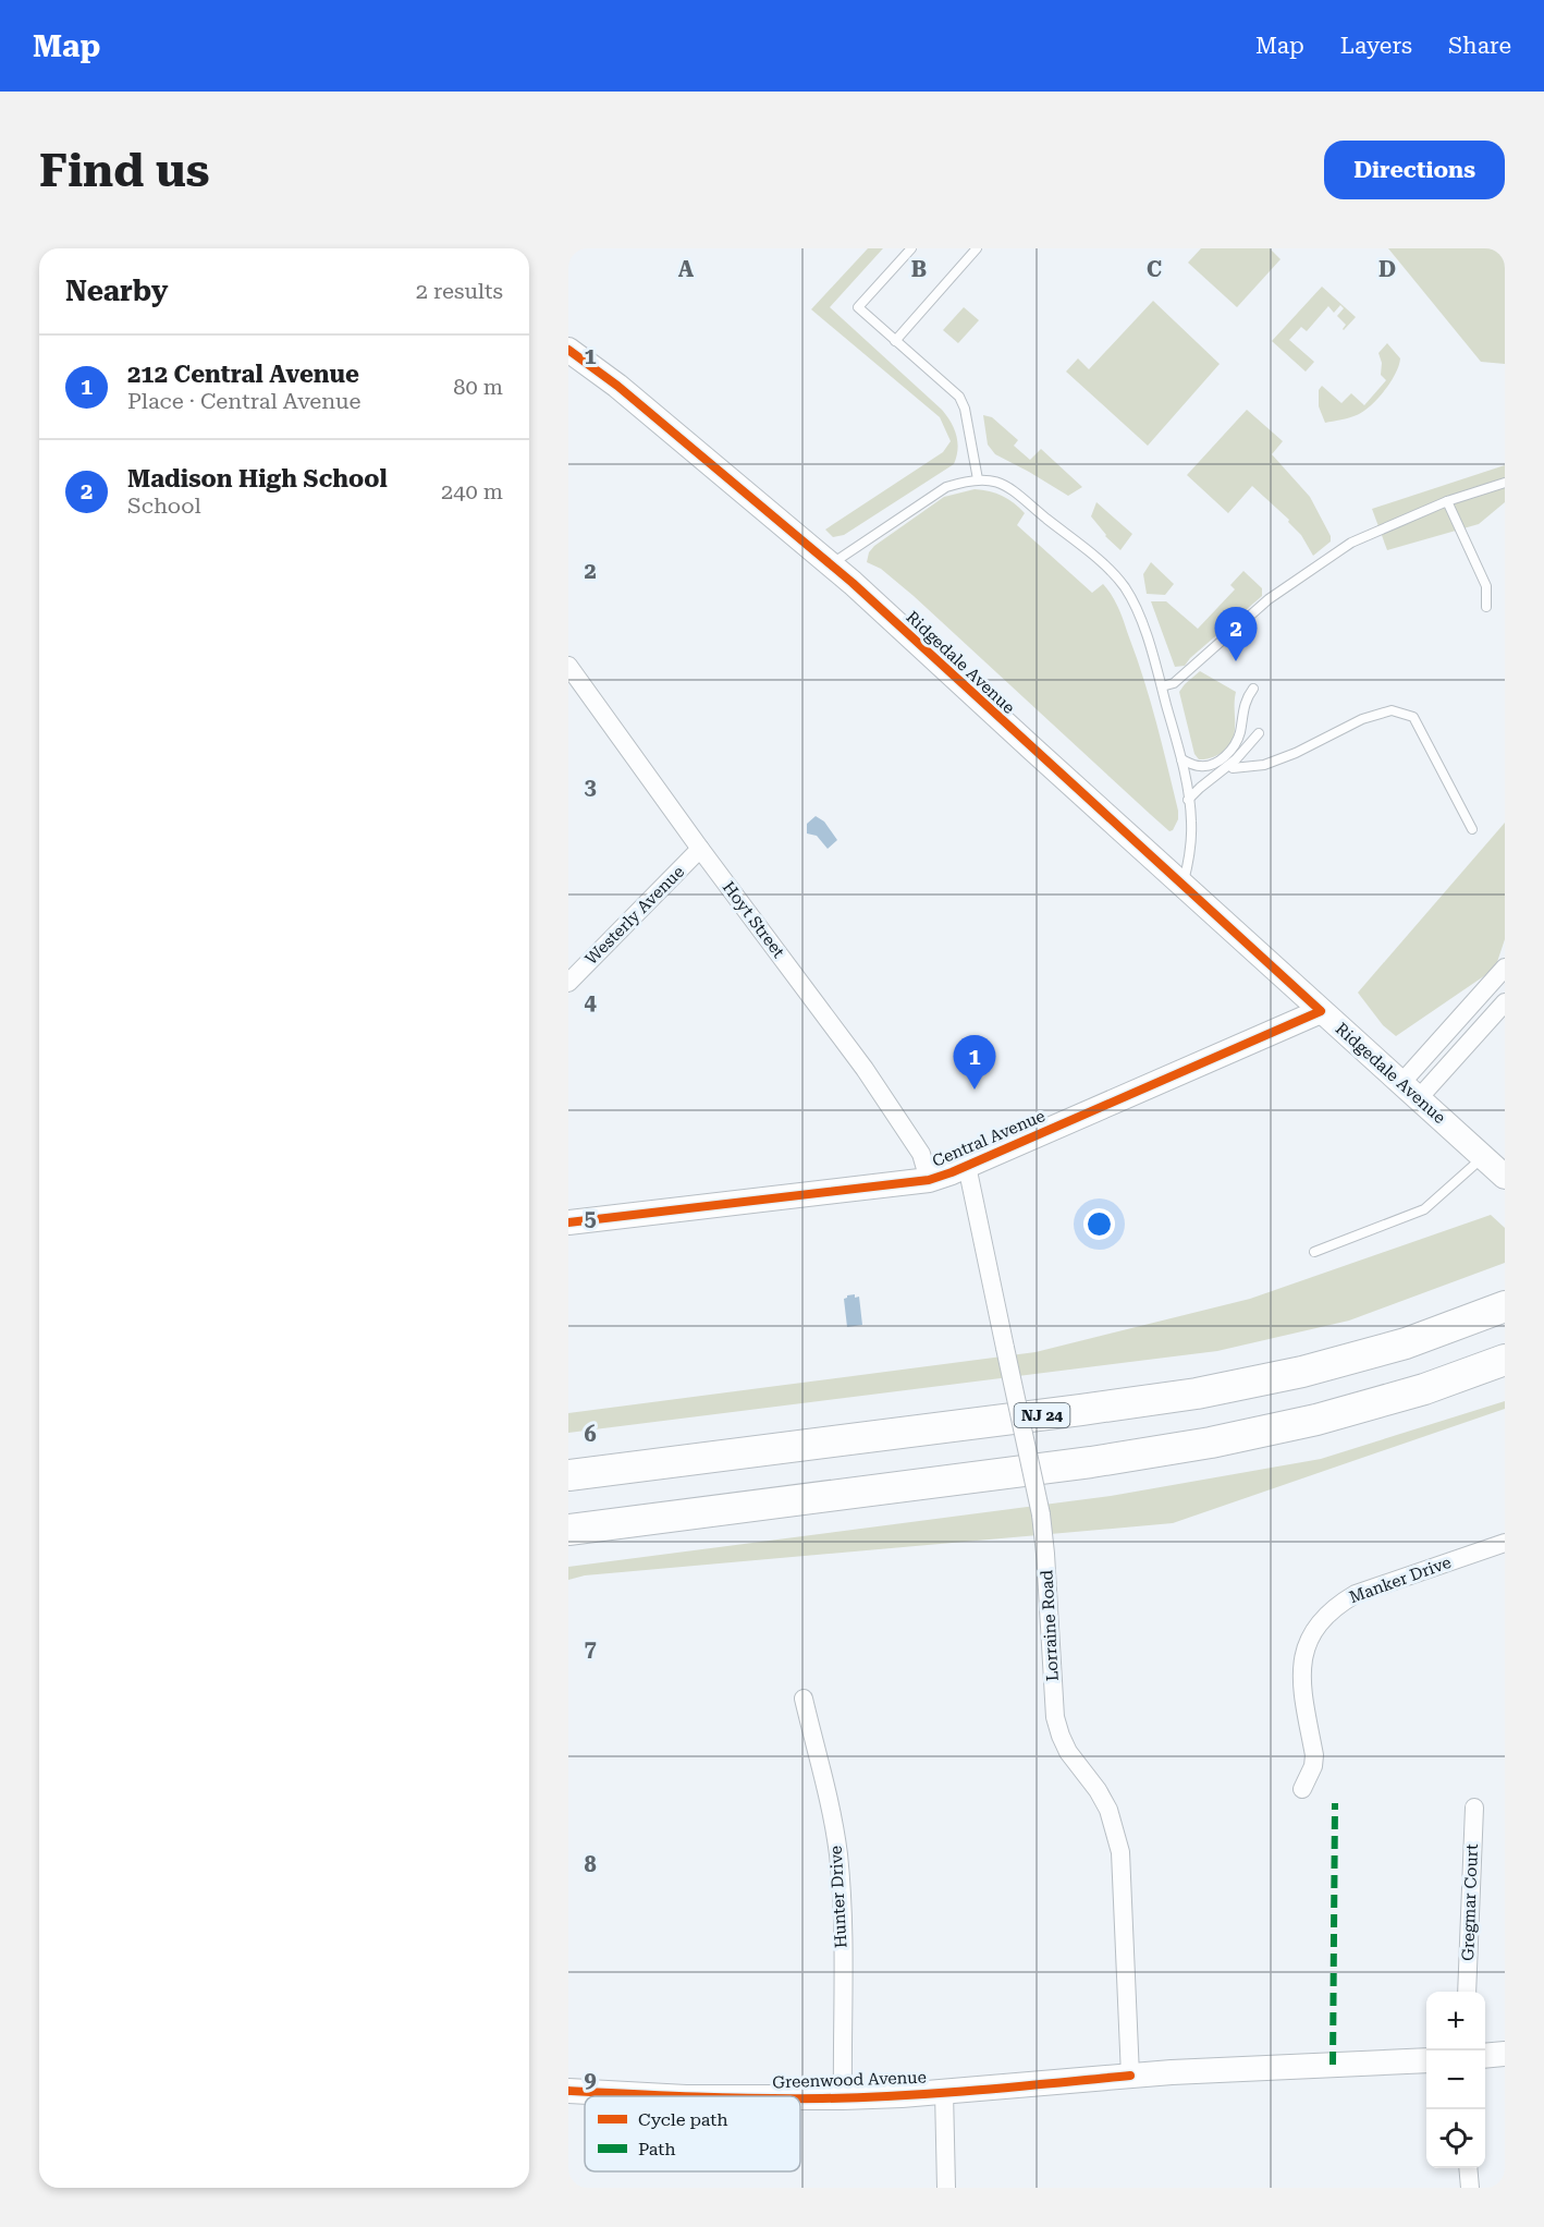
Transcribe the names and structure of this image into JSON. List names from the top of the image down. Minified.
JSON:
{"streets":{"highway":["NJ 24"],"street":["Ridgedale Avenue","Westerly Avenue","Hoyt Street","Central Avenue","Manker Drive","Lorraine Road","Hunter Drive","Gregmar Court","Greenwood Avenue"]},"crossings":[["Ridgedale Avenue","Central Avenue"],["Westerly Avenue","Hoyt Street"],["Hoyt Street","Central Avenue"],["Central Avenue","Lorraine Road"],["Lorraine Road","Greenwood Avenue"],["Hunter Drive","Greenwood Avenue"]],"legend":["Cycle path","Path"],"page":{"header":"Map","nav":["Map","Layers","Share"],"buttons":"Directions","title":"Find us","heading":["Nearby","2 results"],"list":[{"mark":"1","name":"212 Central Avenue","note":"Place · Central Avenue","value":"80 m"},{"mark":"2","name":"Madison High School","note":"School","value":"240 m"}],"pins":["2","1"],"map_buttons":["+","−"]},"grid":{"columns":["A","B","C","D"],"rows":["1","2","3","4","5","6","7","8","9"]}}
